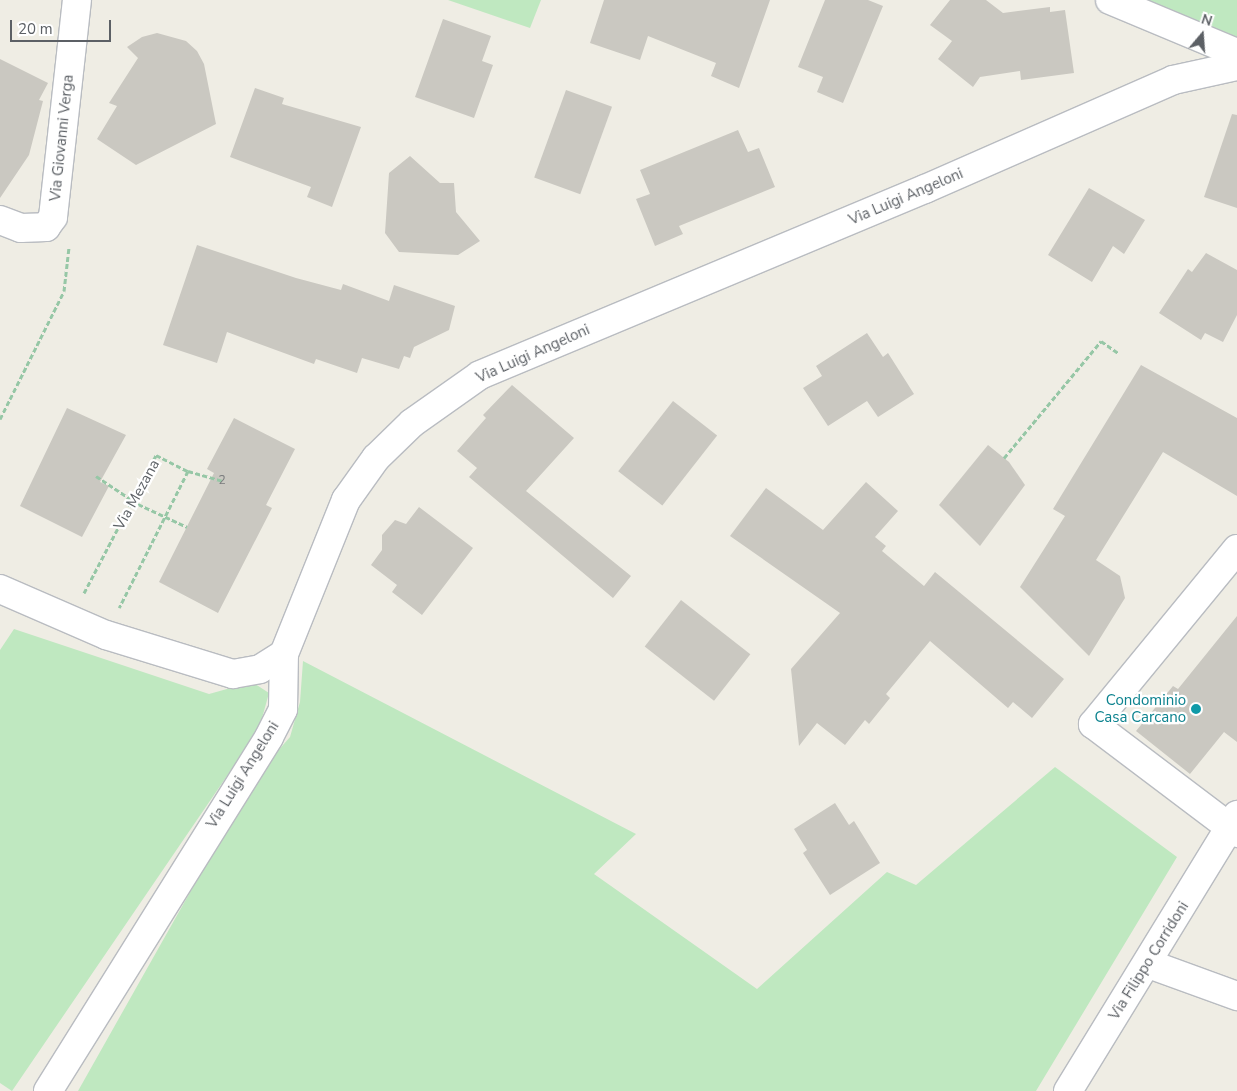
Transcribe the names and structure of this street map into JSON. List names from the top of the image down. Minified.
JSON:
{"streets":{"street":["Via Giovanni Verga","Via Luigi Angeloni","Via Filippo Corridoni"],"path":["Via Mezana"]},"places":["Condominio Casa Carcano"],"house_numbers":["2"],"scale_bar":"20 m","north":"top"}
